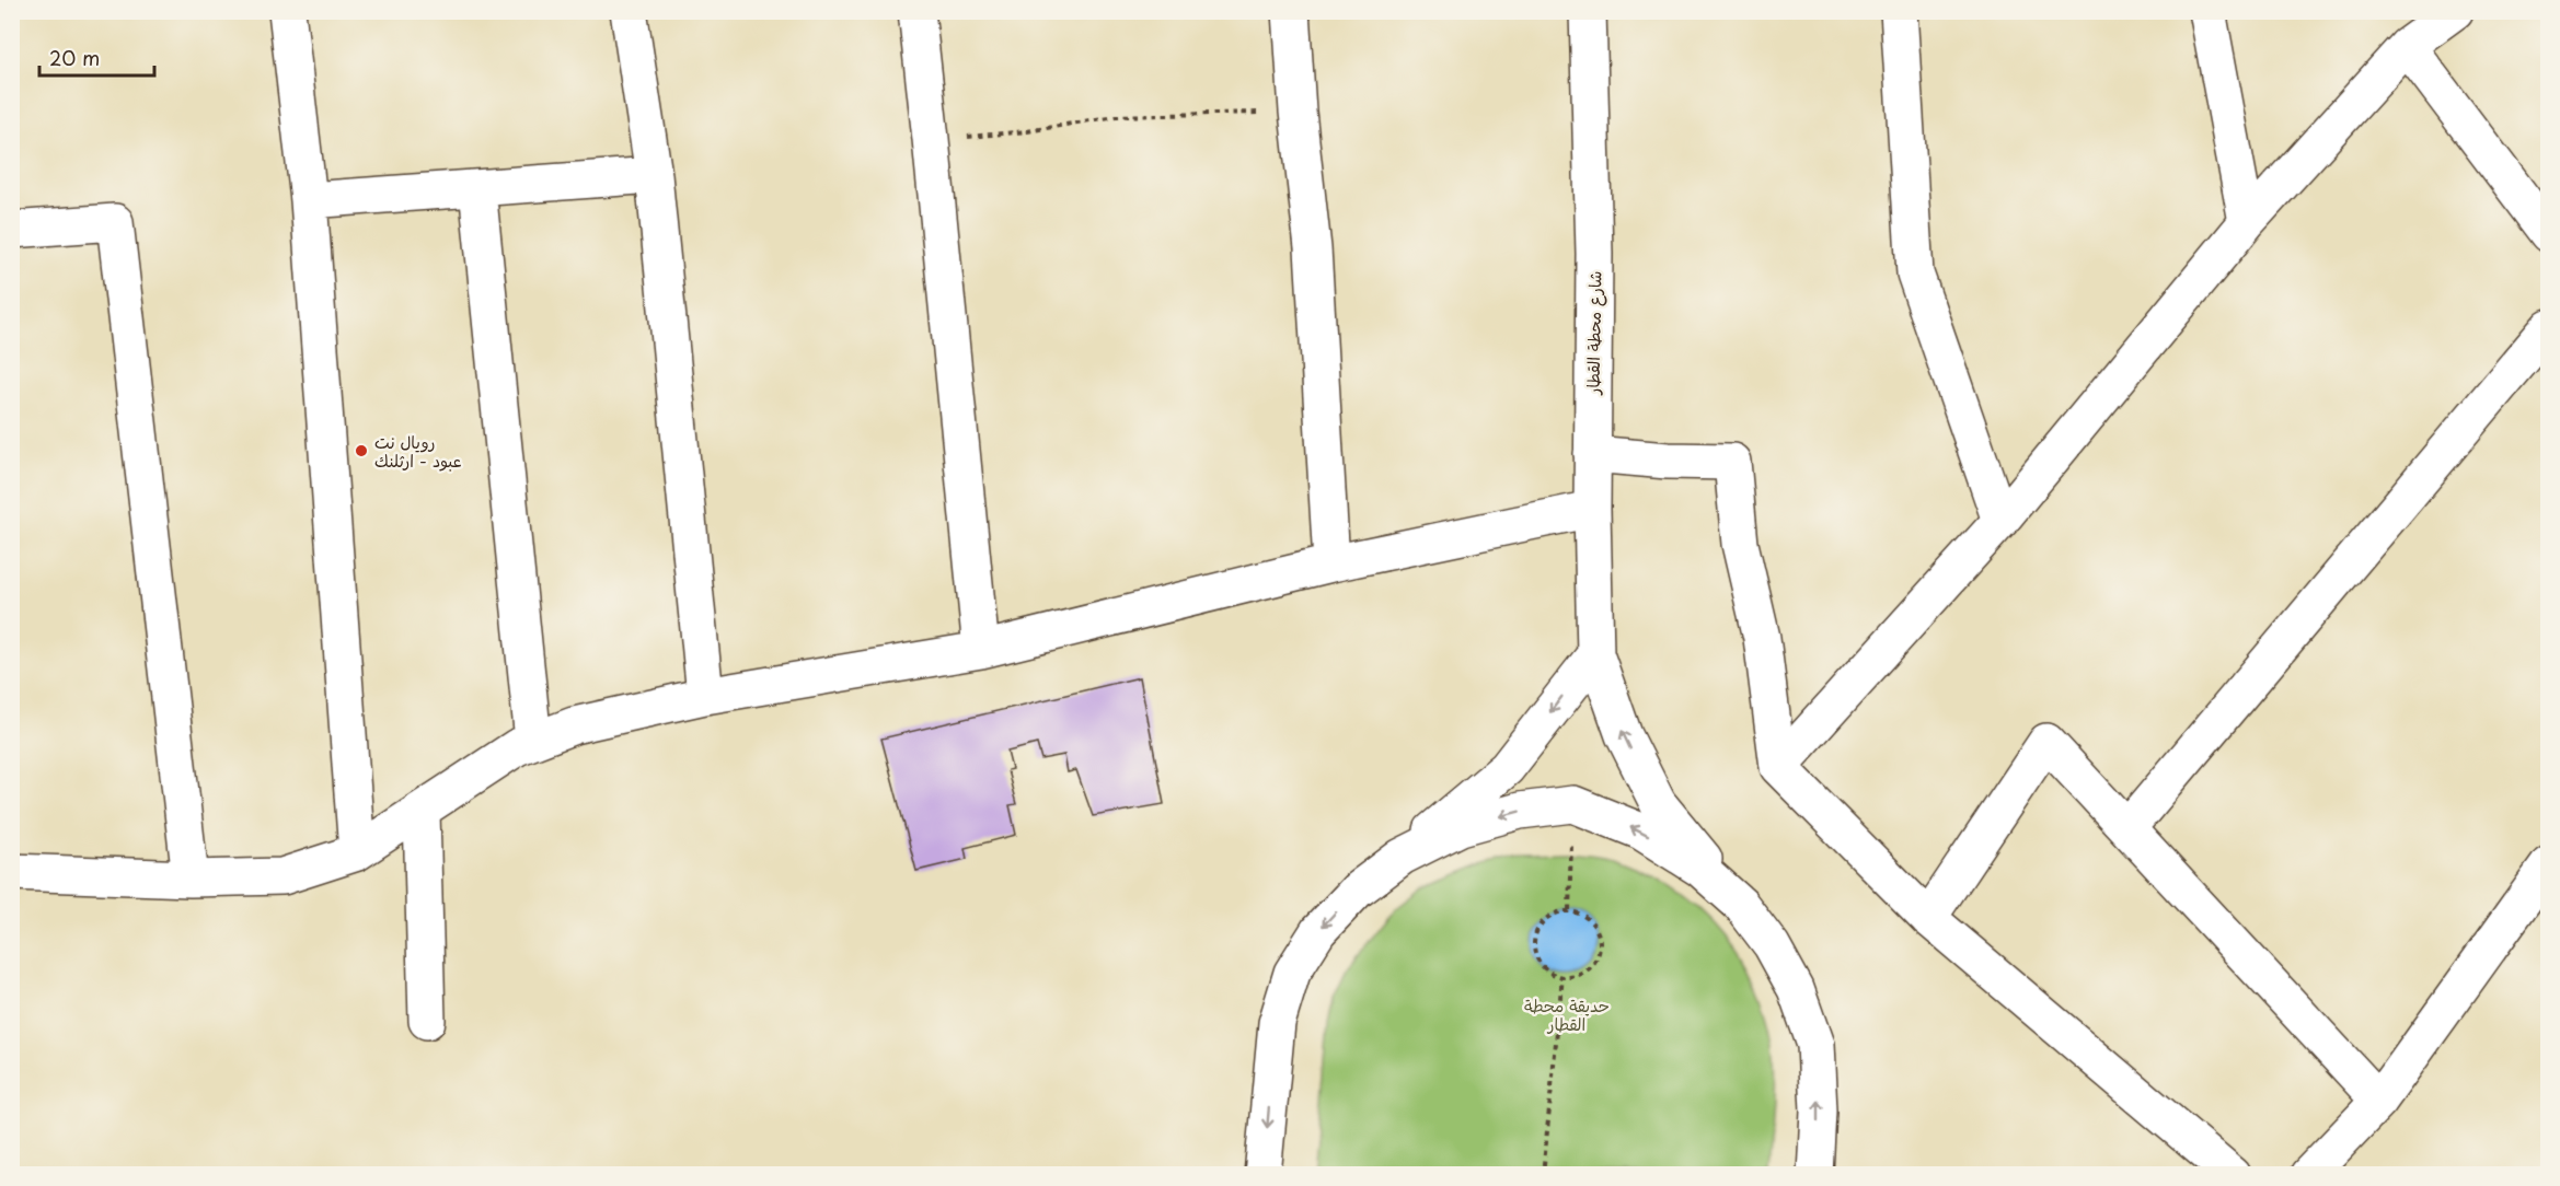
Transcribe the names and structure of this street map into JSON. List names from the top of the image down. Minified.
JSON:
{"streets":{"street":["شارع محطة القطار"]},"parks":["حديقة محطة القطار"],"places":["رويال نت عبود - ارثلنك"],"scale_bar":"20 m"}
